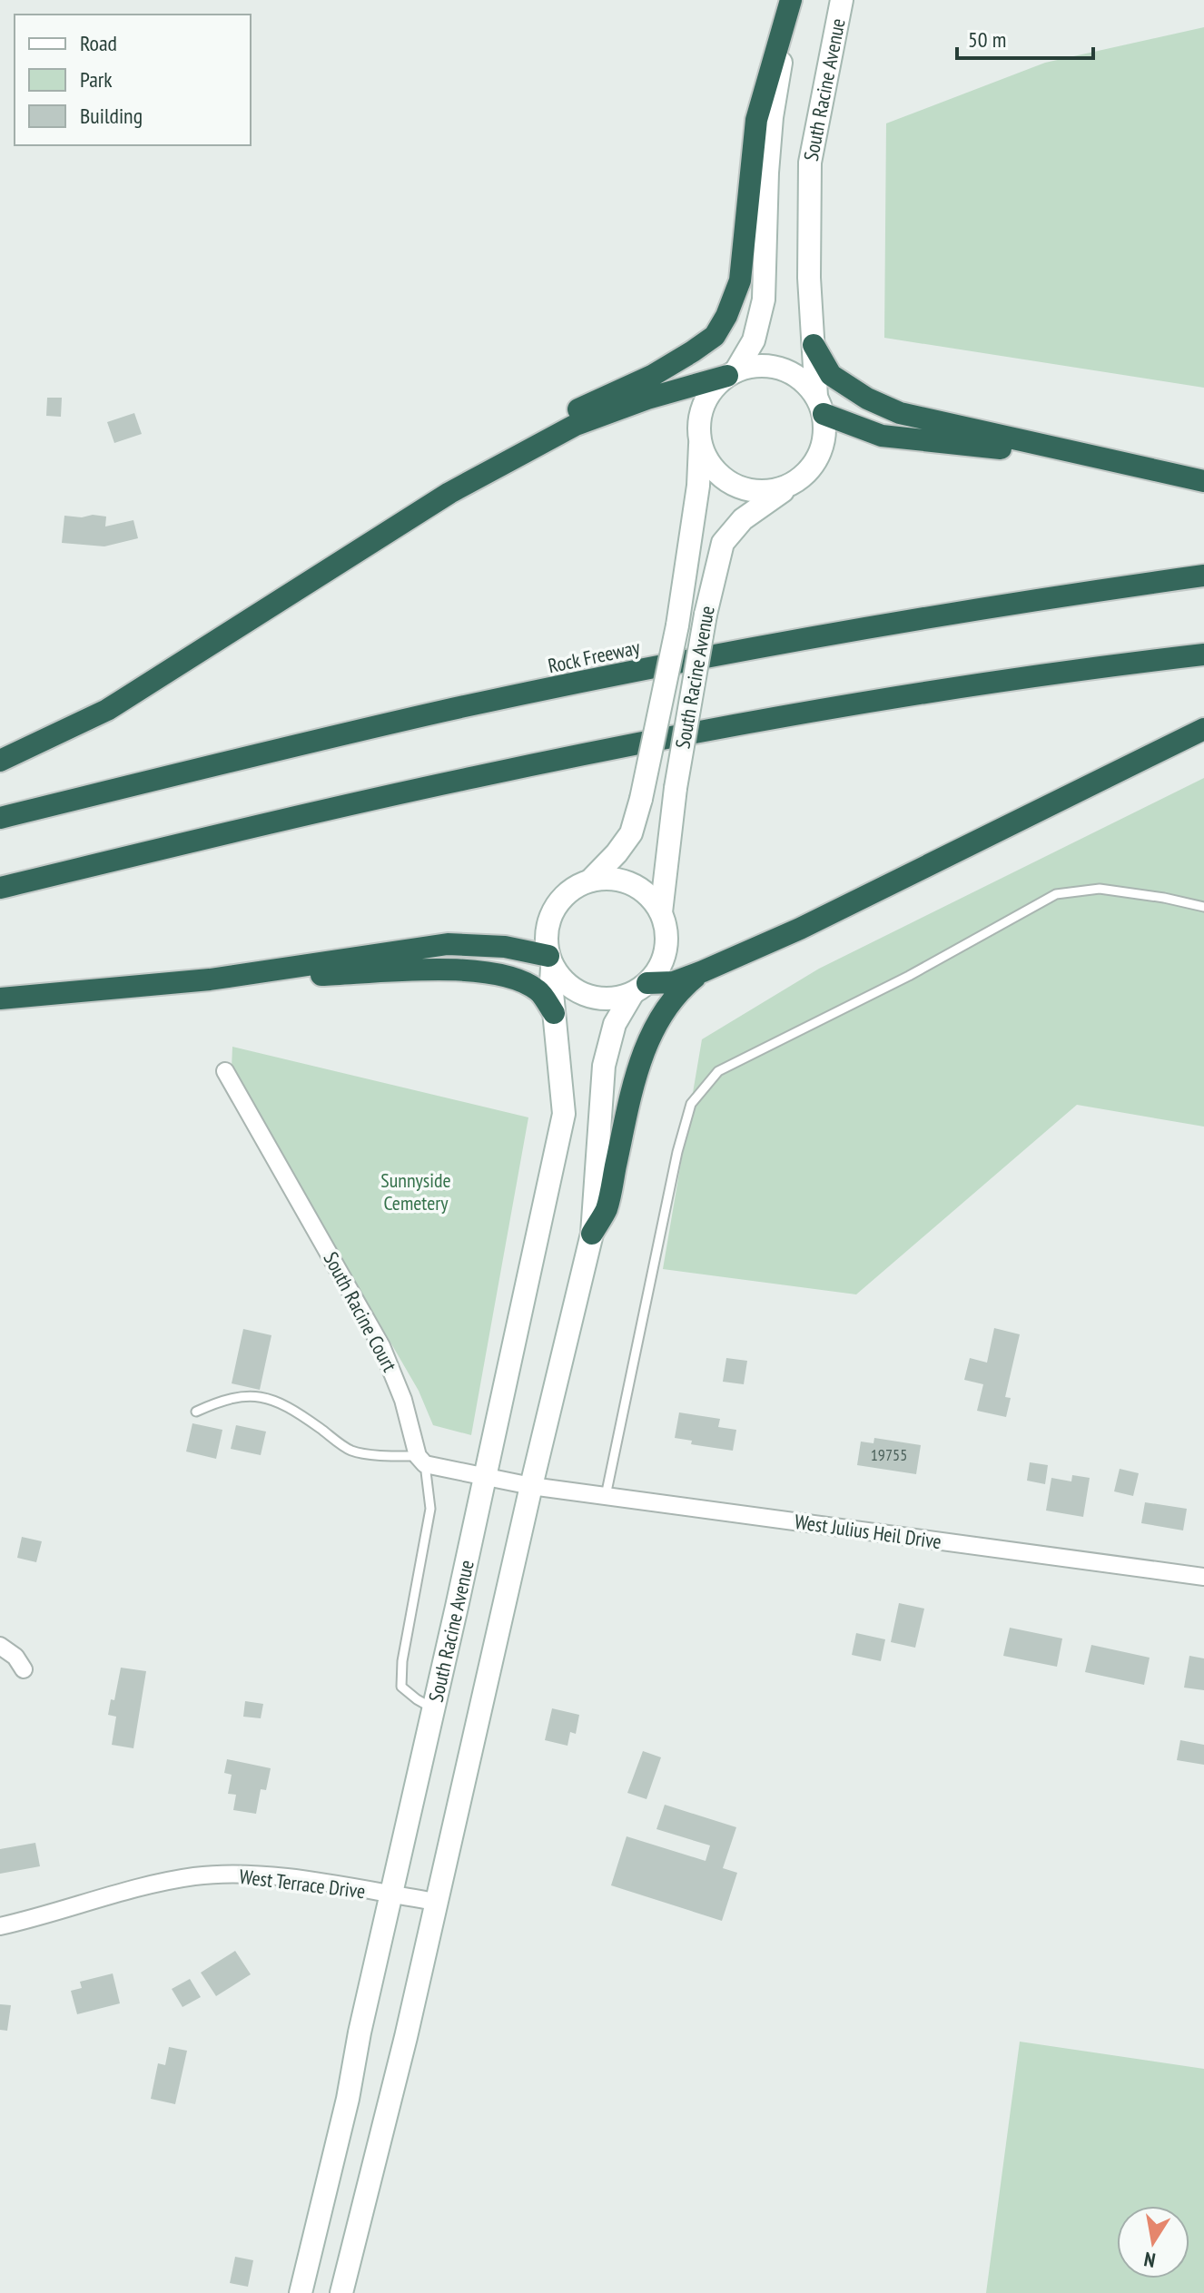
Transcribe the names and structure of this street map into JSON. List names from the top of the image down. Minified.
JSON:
{"streets":{"highway":["Rock Freeway"],"main road":["South Racine Avenue"],"street":["South Racine Court","West Julius Heil Drive","West Terrace Drive"]},"crossings":[["South Racine Avenue","West Terrace Drive"]],"parks":["Sunnyside Cemetery"],"house_numbers":["19755"],"legend":["Road","Park","Building"],"scale_bar":"50 m","north":"bottom"}
